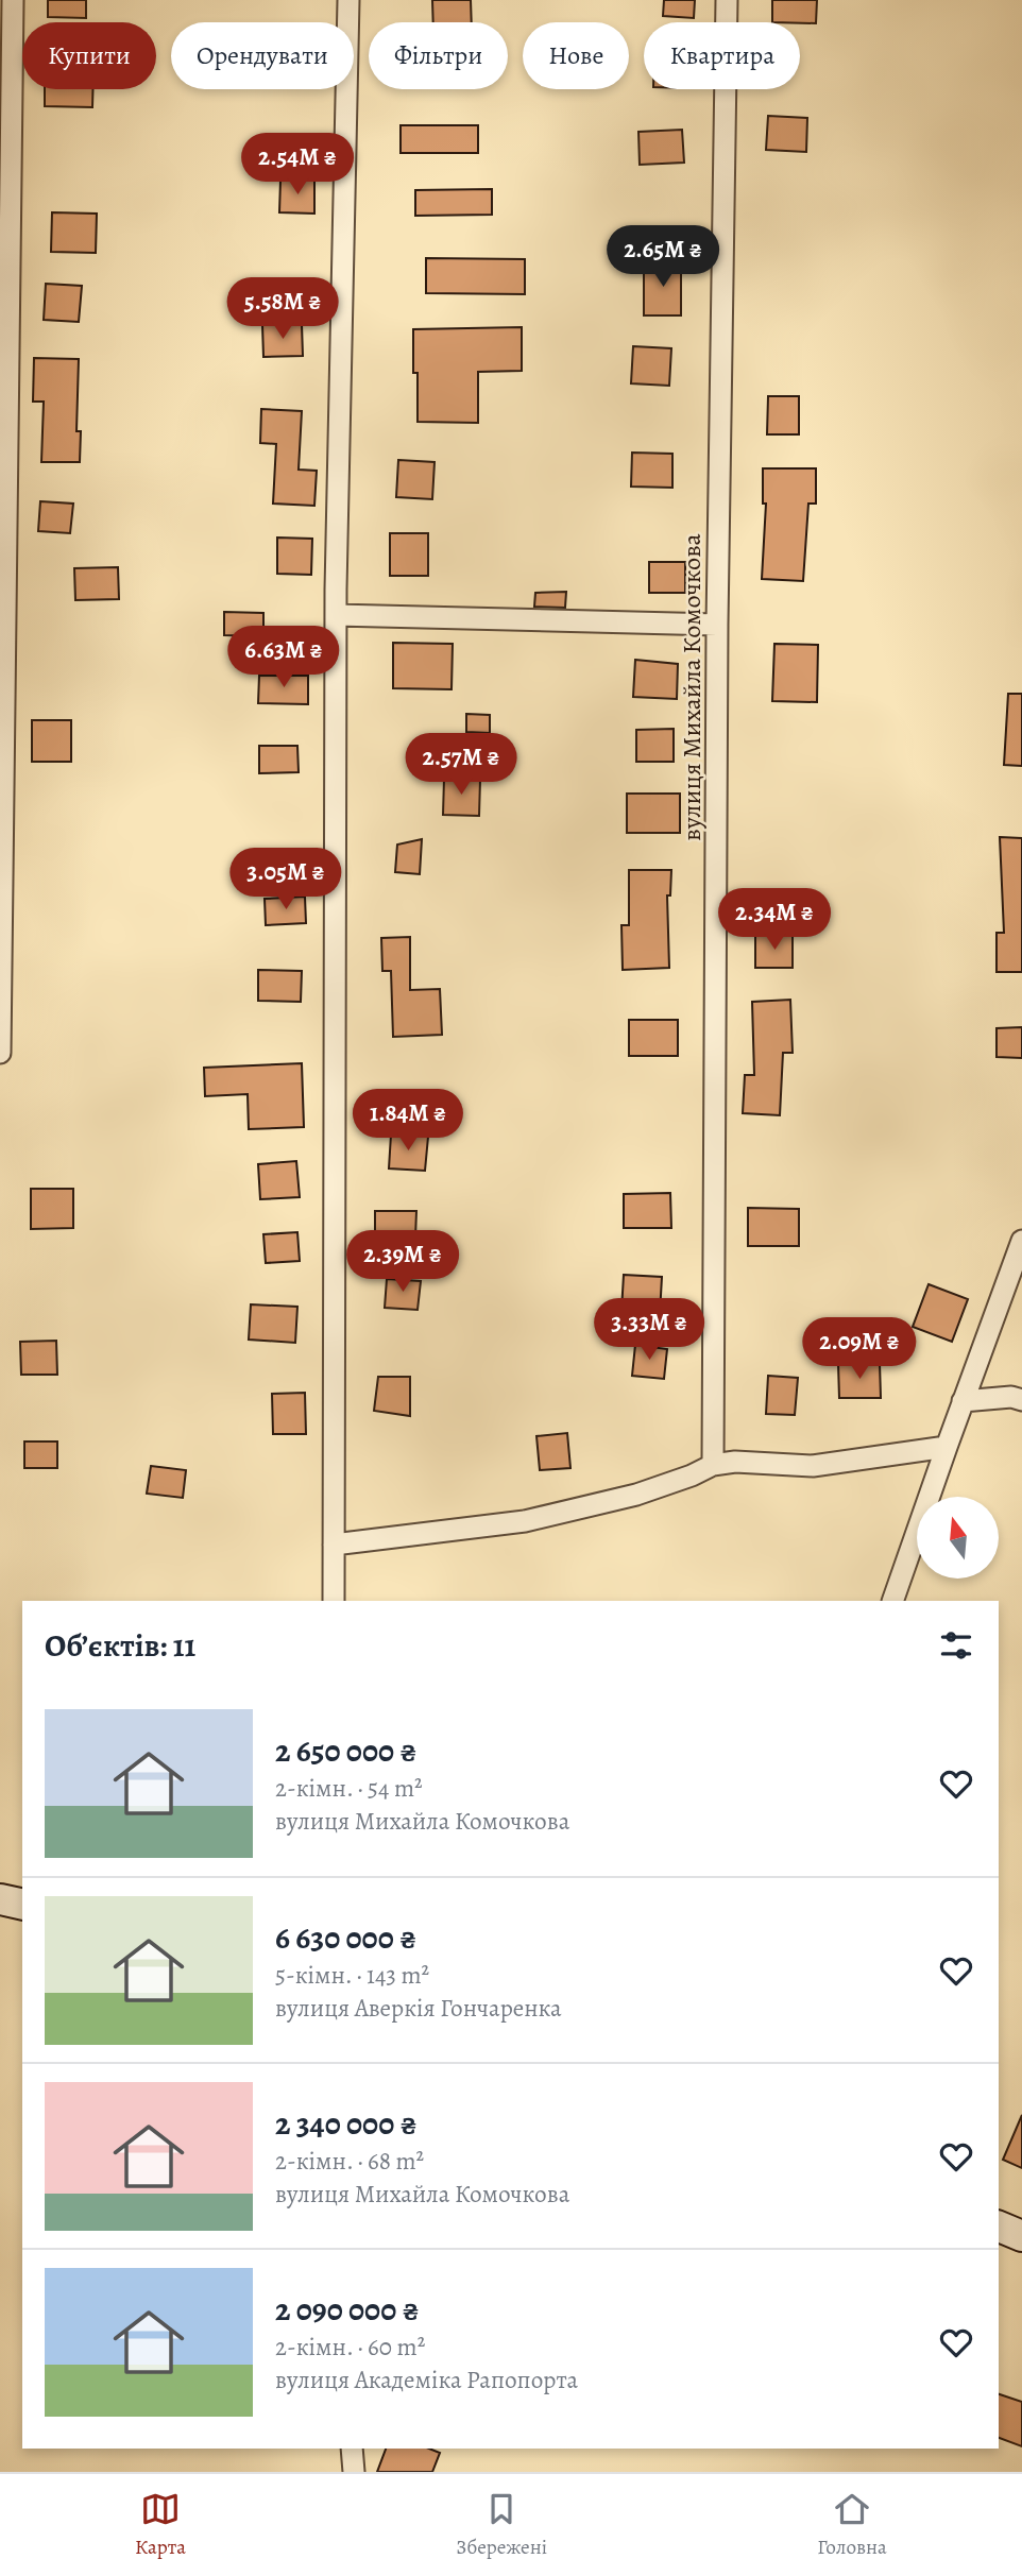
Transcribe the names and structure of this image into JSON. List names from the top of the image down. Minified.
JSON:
{"streets":{"street":["вулиця Михайла Комочкова"]},"north":"top","page":{"chip":["Купити","Орендувати","Фільтри","Нове","Квартира"],"price":["2.54M ₴","2.65M ₴","5.58M ₴","6.63M ₴","2.57M ₴","3.05M ₴","2.34M ₴","1.84M ₴","2.39M ₴","3.33M ₴","2.09M ₴"],"heading":"Об’єктів: 11","list":[{"name":"2 650 000 ₴","note":"2-кімн. · 54 m² · вулиця Михайла Комочкова"},{"name":"6 630 000 ₴","note":"5-кімн. · 143 m² · вулиця Аверкія Гончаренка"},{"name":"2 340 000 ₴","note":"2-кімн. · 68 m² · вулиця Михайла Комочкова"},{"name":"2 090 000 ₴","note":"2-кімн. · 60 m² · вулиця Академіка Рапопорта"}],"tabs":["Карта","Збережені","Головна"]}}
